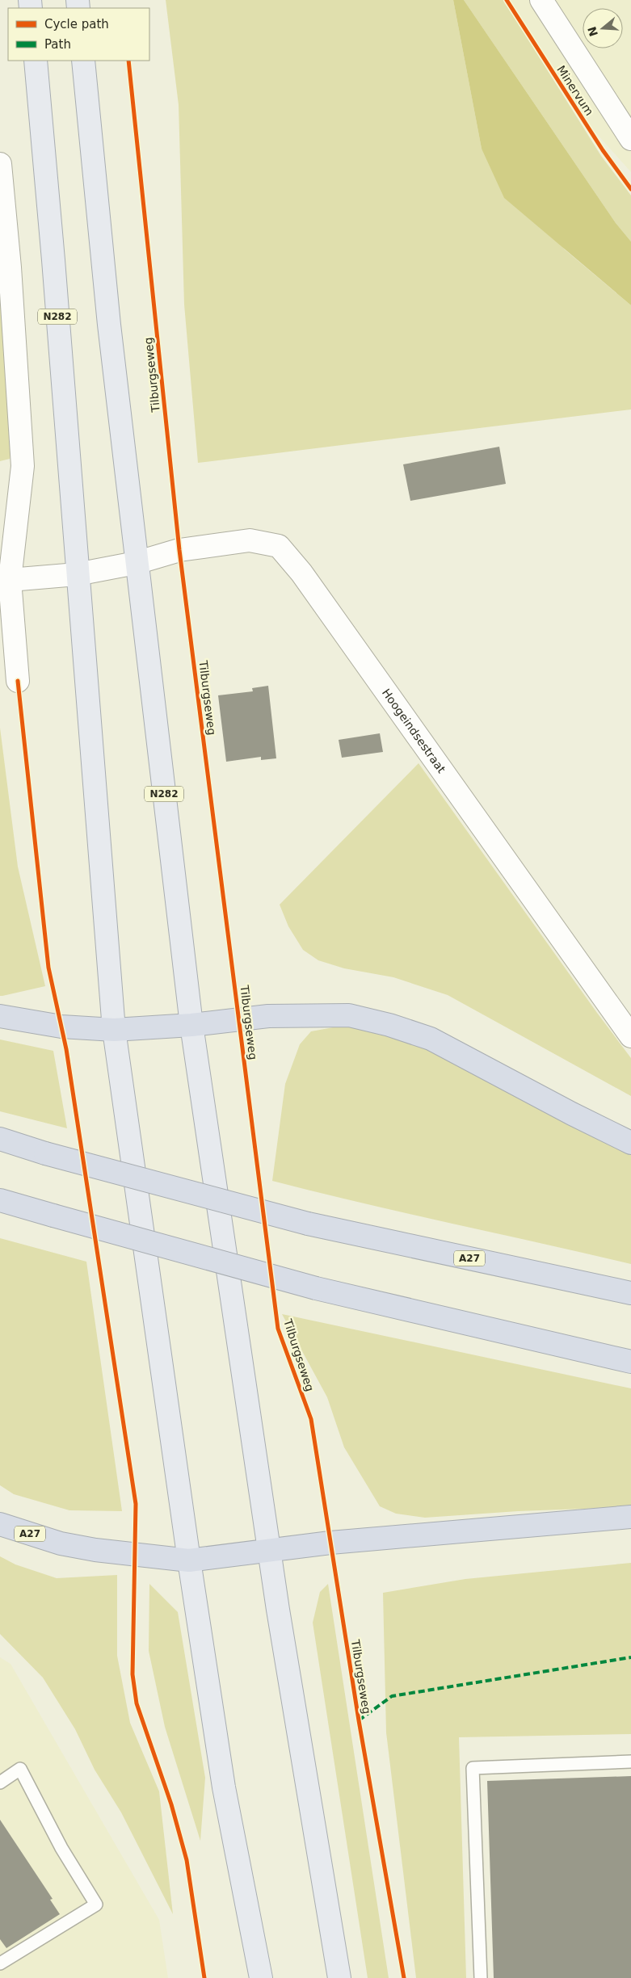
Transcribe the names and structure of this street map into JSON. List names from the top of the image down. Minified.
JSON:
{"streets":{"highway":["A27"],"main road":["N282"],"street":["Minervum","Hoogeindsestraat"],"cycle path":["Tilburgseweg"]},"crossings":[["N282","Hoogeindsestraat"]],"legend":["Cycle path","Path"],"north":"left"}
